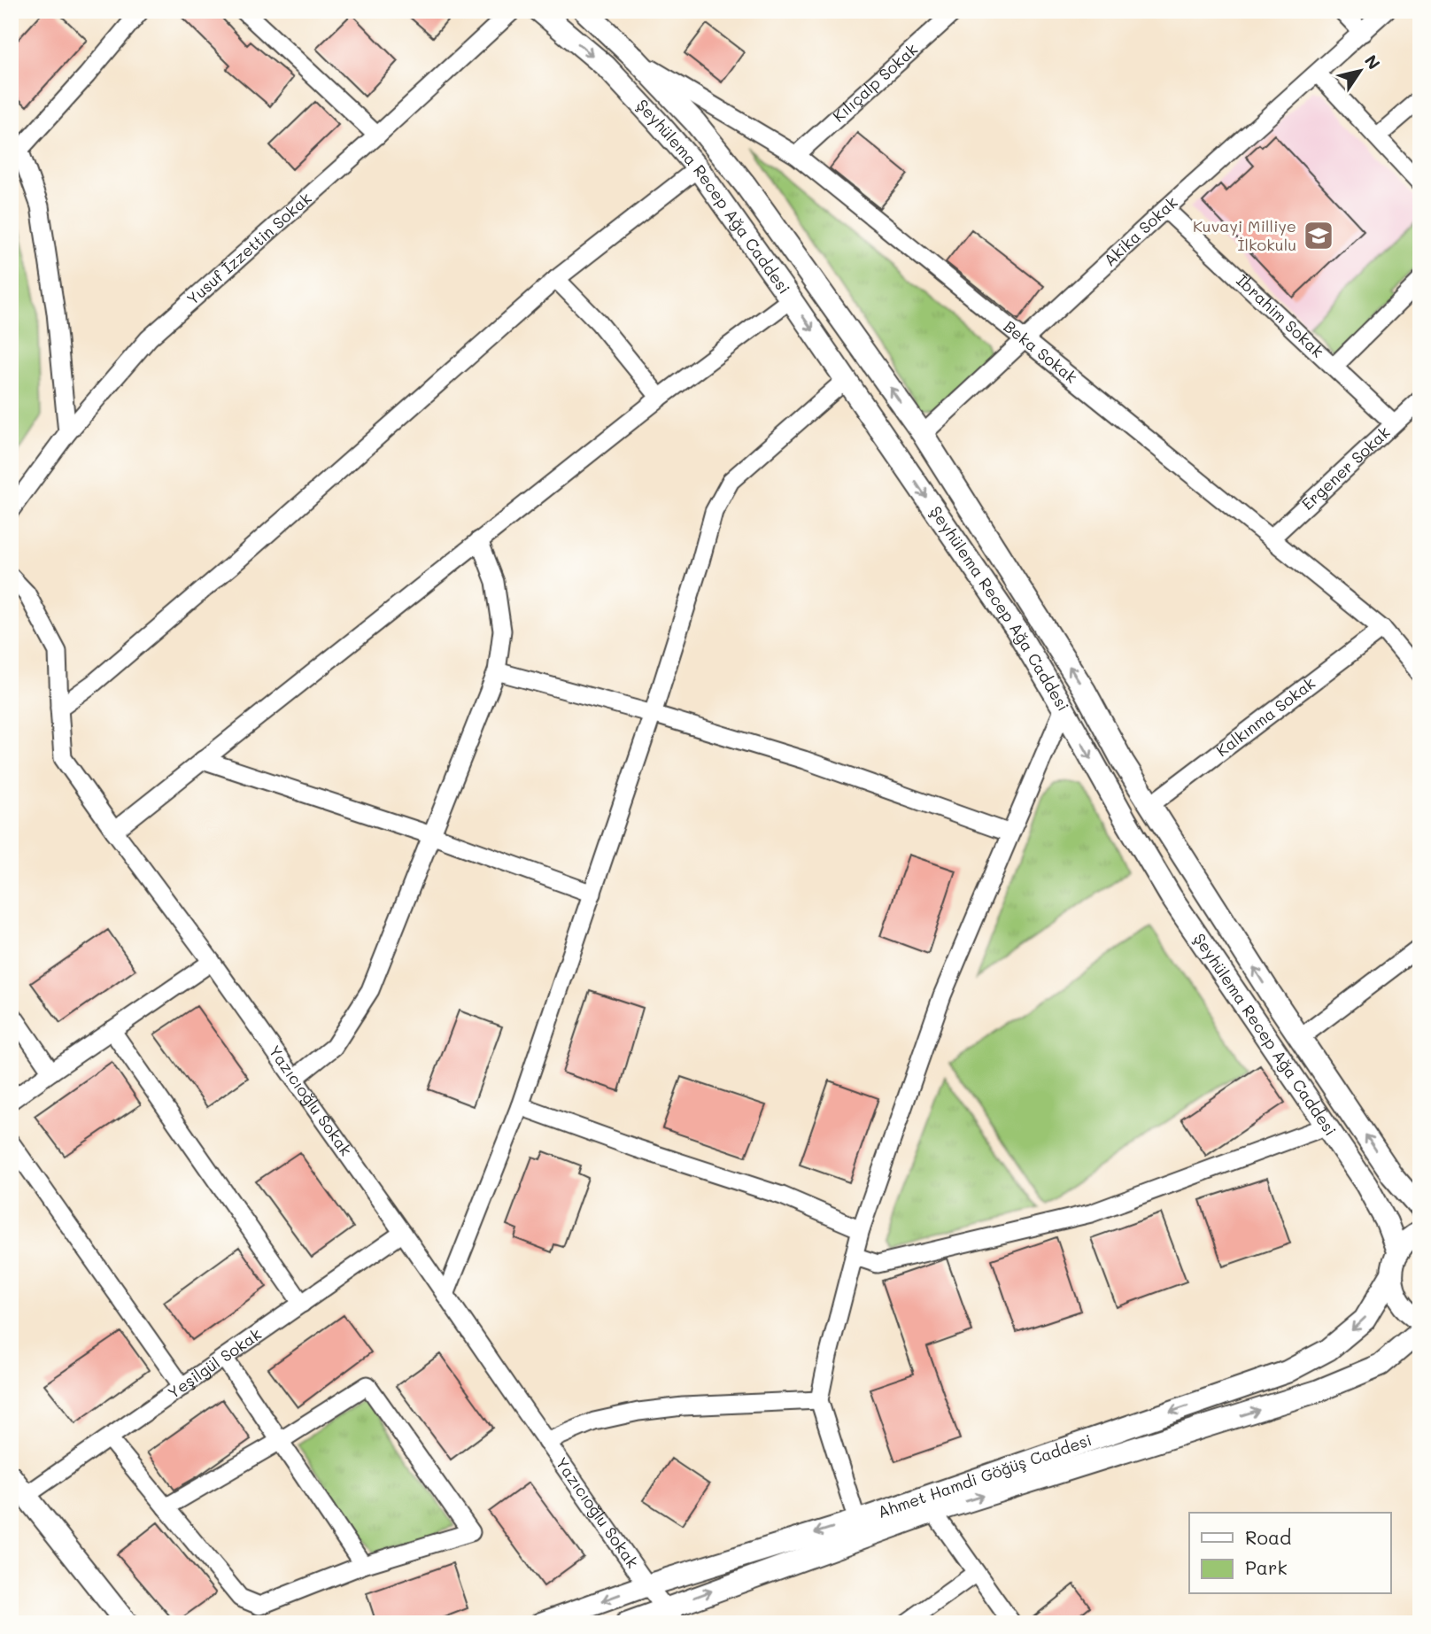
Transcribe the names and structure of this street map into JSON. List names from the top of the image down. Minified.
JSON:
{"streets":{"street":["Kılıçalp Sokak","Şeyhülema Recep Ağa Caddesi","Akika Sokak","Yusuf İzzettin Sokak","İbrahim Sokak","Beka Sokak","Ergener Sokak","Kalkınma Sokak","Yazıcıoğlu Sokak","Yeşilgül Sokak","Ahmet Hamdi Göğüş Caddesi"]},"crossings":[["Kılıçalp Sokak","Beka Sokak"],["Şeyhülema Recep Ağa Caddesi","Akika Sokak"],["Şeyhülema Recep Ağa Caddesi","Beka Sokak"],["Şeyhülema Recep Ağa Caddesi","Kalkınma Sokak"],["Şeyhülema Recep Ağa Caddesi","Ahmet Hamdi Göğüş Caddesi"],["Akika Sokak","İbrahim Sokak"],["Akika Sokak","Beka Sokak"],["İbrahim Sokak","Ergener Sokak"],["Beka Sokak","Ergener Sokak"],["Beka Sokak","Kalkınma Sokak"],["Yazıcıoğlu Sokak","Yeşilgül Sokak"],["Yazıcıoğlu Sokak","Ahmet Hamdi Göğüş Caddesi"]],"places":{"school or university":["Kuvayi Milliye İlkokulu"]},"legend":["Road","Park"],"north":"top right"}
